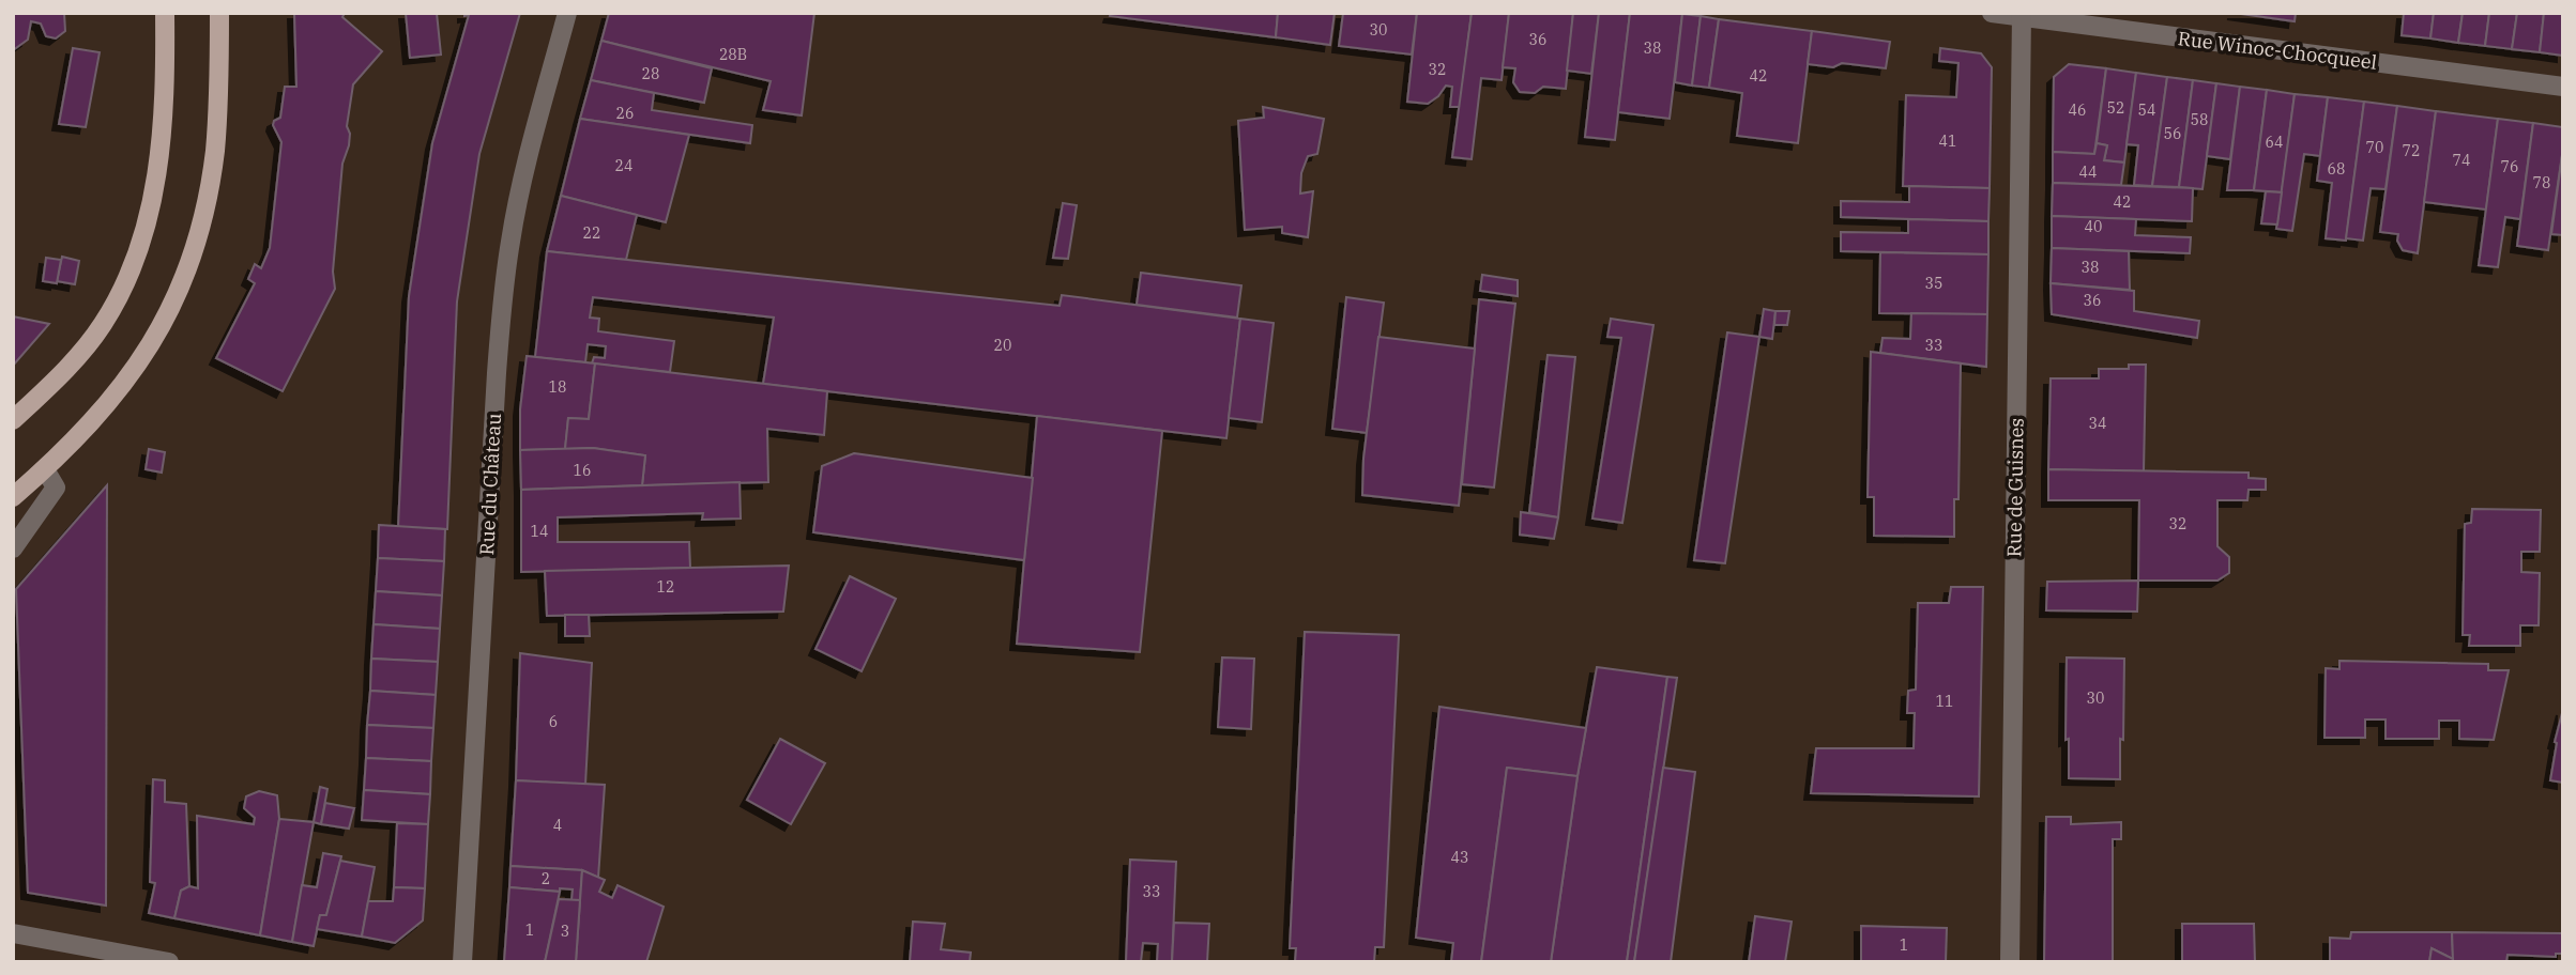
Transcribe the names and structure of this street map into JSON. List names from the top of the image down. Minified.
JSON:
{"streets":{"street":["Rue Winoc-Chocqueel","Rue du Château","Rue de Guisnes"]},"crossings":[["Rue Winoc-Chocqueel","Rue de Guisnes"]],"house_numbers":["30","36","38","28B","32","28","42","52","46","54","26","58","56","41","64","70","72","74","24","76","68","44","78","42","40","22","38","35","36","20","33","18","34","16","32","14","12","30","11","6","4","43","2","33","1","3","1"]}
